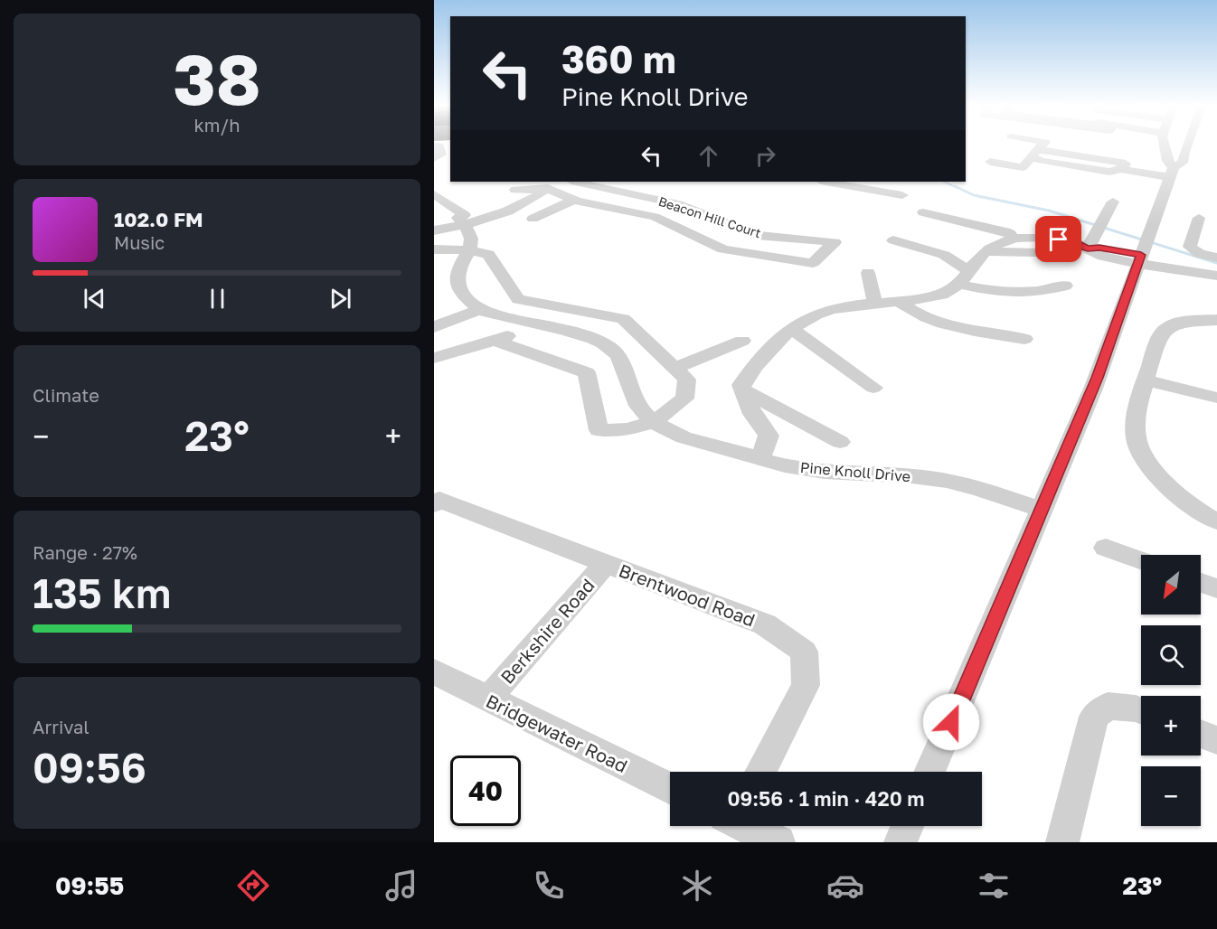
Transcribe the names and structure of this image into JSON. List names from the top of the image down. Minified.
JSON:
{"streets":{"street":["Beacon Hill Court","Pine Knoll Drive","Brentwood Road","Berkshire Road","Bridgewater Road"]},"crossings":[["Brentwood Road","Berkshire Road"],["Berkshire Road","Bridgewater Road"]],"north":"bottom left","page":{"tile":[["38","km/h"],"Climate",["Range · 27%","135 km"],["Arrival","09:56"]],"turn":["360 m","Pine Knoll Drive"],"song":["102.0 FM","Music"],"heat":["−","23°","+"],"map_buttons":["+","−"],"limit":"40","trip":"09:56 · 1 min · 420 m","tabs":["09:55","23°"]}}
